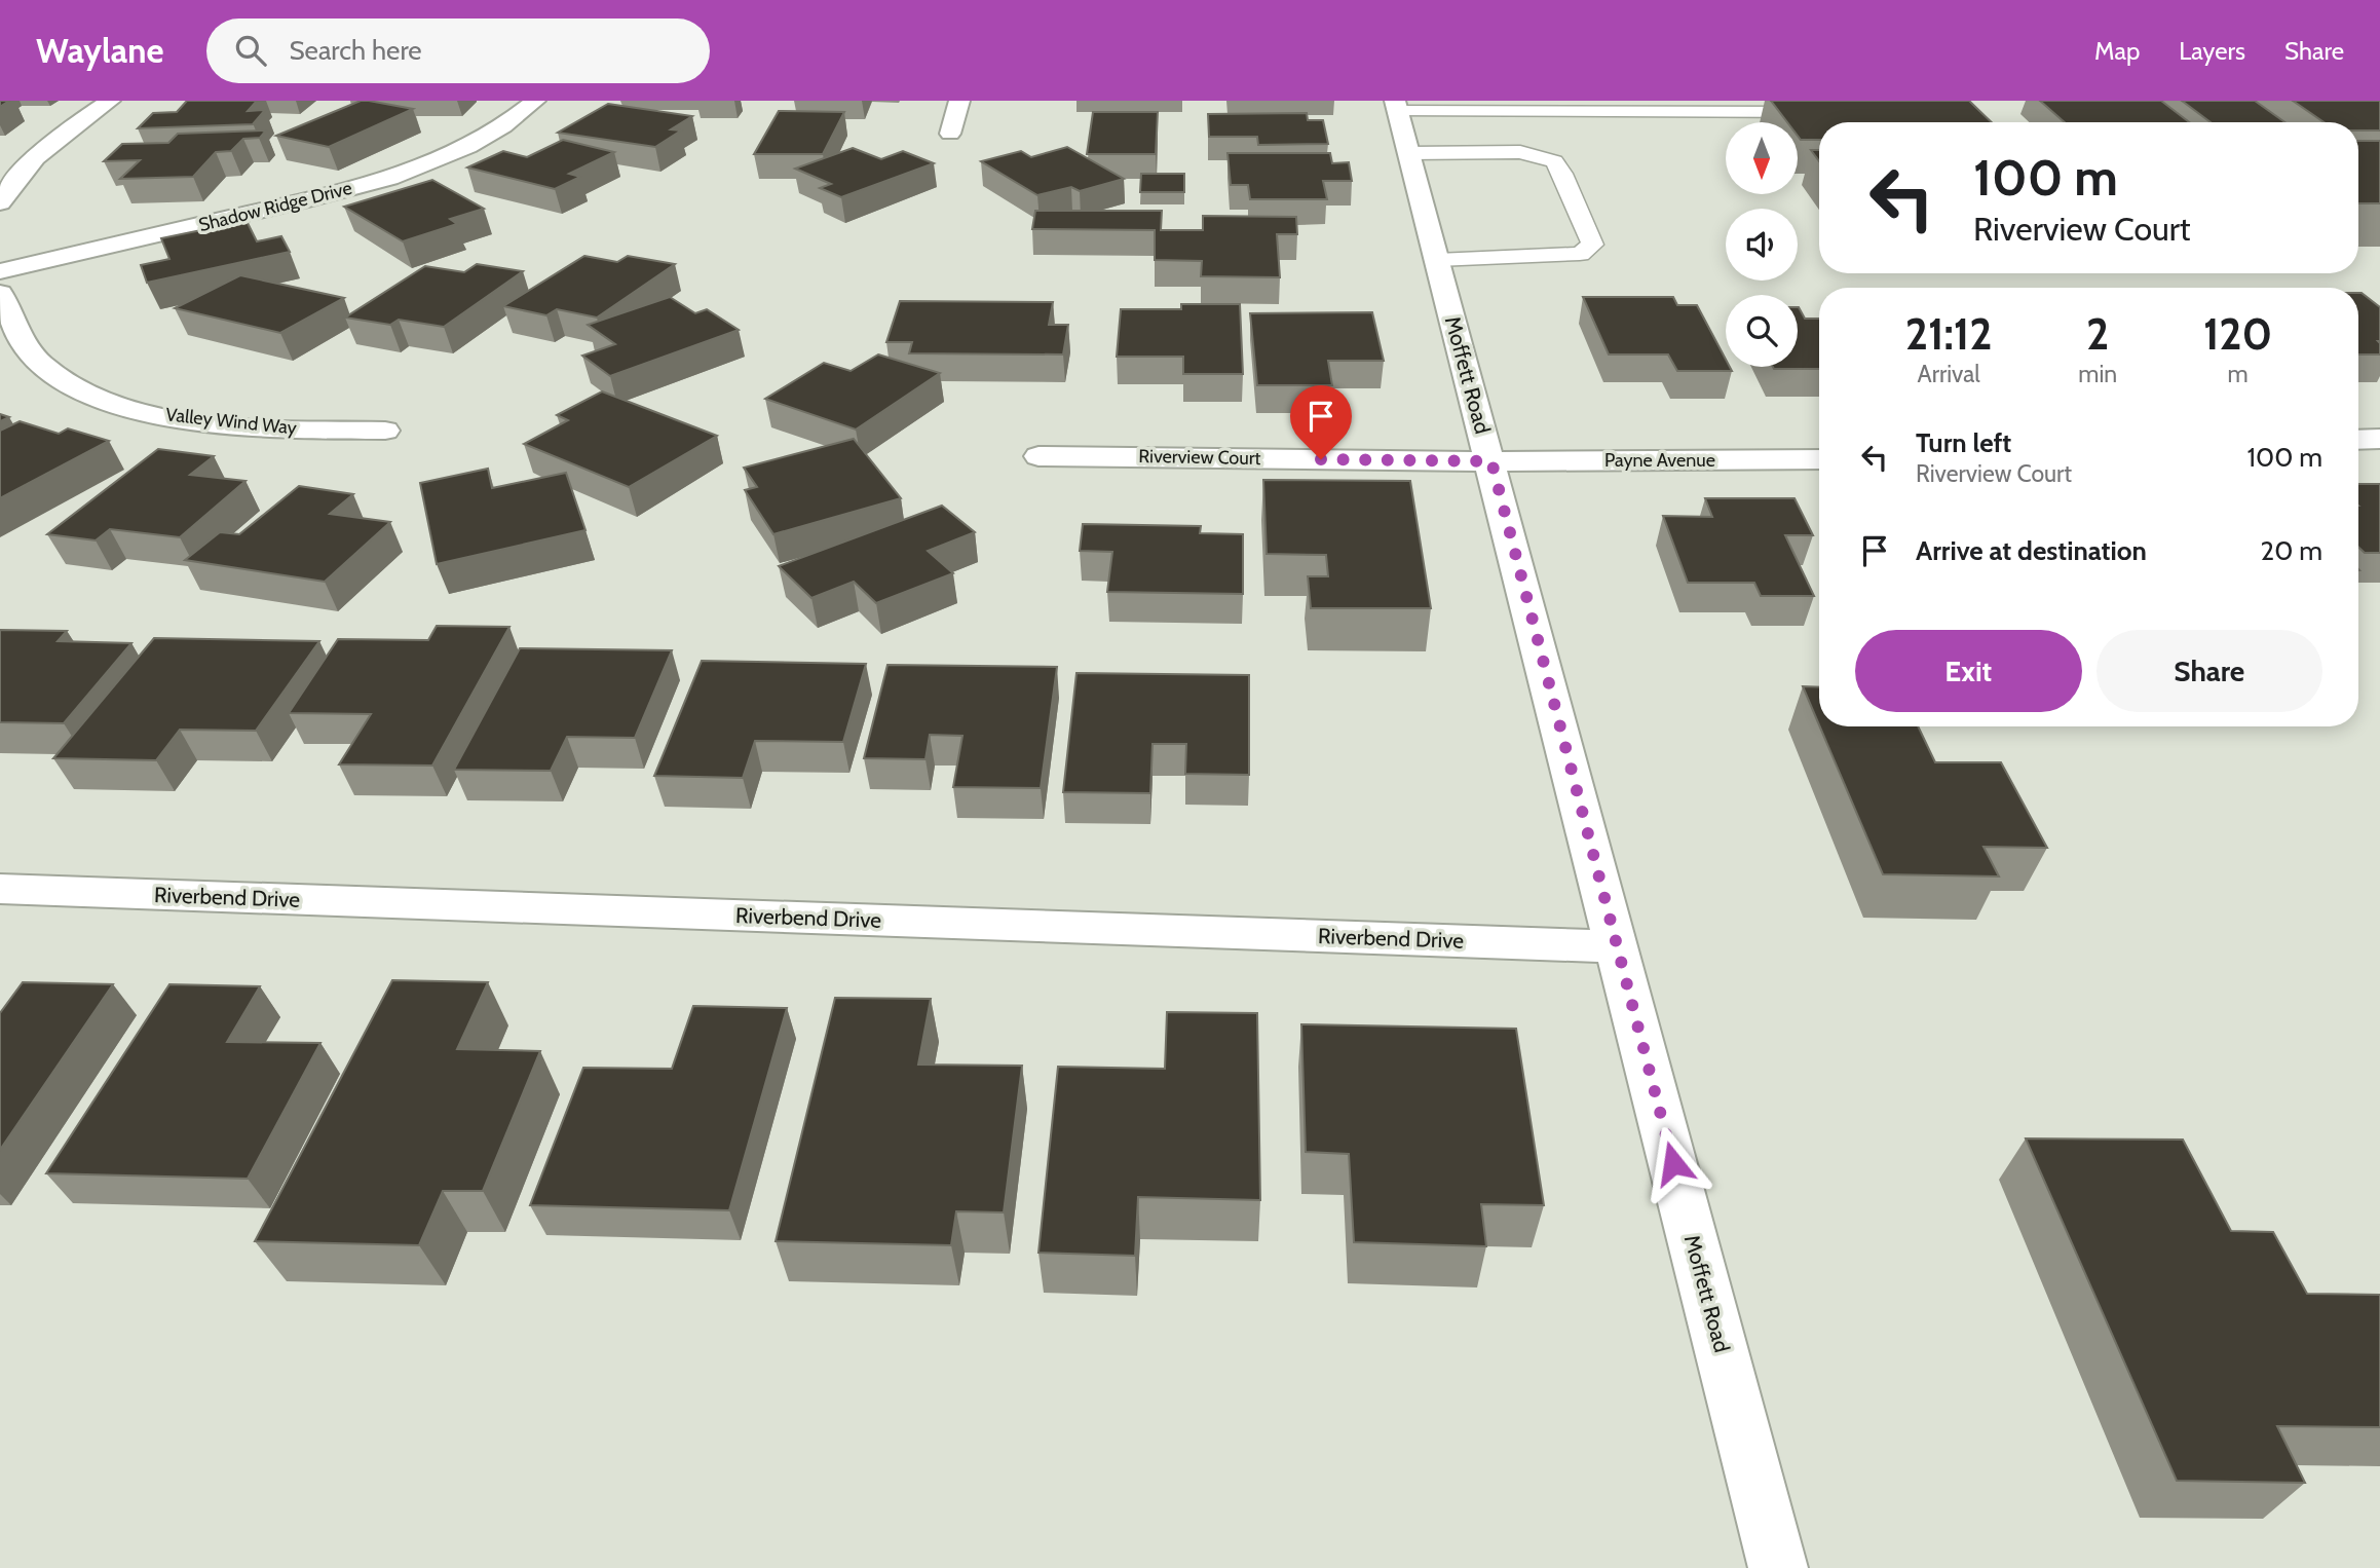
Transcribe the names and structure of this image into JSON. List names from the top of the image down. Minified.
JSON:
{"streets":{"street":["Shadow Ridge Drive","Moffett Road","Valley Wind Way","Riverview Court","Payne Avenue","Riverbend Drive"]},"crossings":[["Moffett Road","Riverview Court"],["Moffett Road","Payne Avenue"],["Moffett Road","Riverbend Drive"],["Riverview Court","Payne Avenue"]],"north":"bottom","page":{"header":"Waylane","search":"Search here","nav":["Map","Layers","Share"],"turn":["100 m","Riverview Court"],"eta":["21:12","Arrival","2","min","120","m"],"list":[{"name":"Turn left","note":"Riverview Court","value":"100 m"},{"name":"Arrive at destination","value":"20 m"}],"buttons":["Exit","Share"]}}
